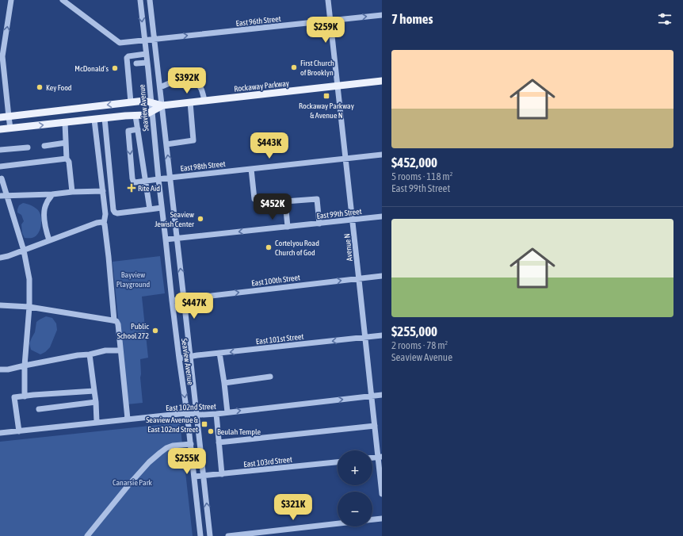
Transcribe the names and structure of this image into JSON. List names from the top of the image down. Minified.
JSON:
{"streets":{"main road":["Rockaway Parkway"],"street":["East 96th Street","Seaview Avenue","East 98th Street","East 99th Street","Avenue N","East 100th Street","East 101st Street","East 102nd Street","East 103rd Street"]},"crossings":[["East 96th Street","Seaview Avenue"],["East 96th Street","Avenue N"],["Rockaway Parkway","Seaview Avenue"],["Rockaway Parkway","Avenue N"],["Seaview Avenue","East 98th Street"],["Seaview Avenue","East 99th Street"],["Seaview Avenue","East 100th Street"],["Seaview Avenue","East 101st Street"],["Seaview Avenue","East 102nd Street"],["Seaview Avenue","East 103rd Street"],["East 98th Street","Avenue N"],["East 99th Street","Avenue N"],["Avenue N","East 100th Street"],["Avenue N","East 101st Street"],["Avenue N","East 102nd Street"]],"one_way":["East 96th Street","East 99th Street","East 100th Street"],"parks":["Bayview Playground","Canarsie Park"],"places":{"other":["First Church of Brooklyn","McDonald's","Key Food","Seaview Jewish Center","Cortelyou Road Church of God","Public School 272","Beulah Temple"],"transit":["Rockaway Parkway & Avenue N","Seaview Avenue & East 102nd Street"],"health":["Rite Aid"]},"page":{"heading":"7 homes","price":["$259K","$392K","$443K","$452K","$447K","$255K","$321K"],"list":[{"name":"$452,000","note":"5 rooms · 118 m² · East 99th Street"},{"name":"$255,000","note":"2 rooms · 78 m² · Seaview Avenue"}],"map_buttons":["+","−"]}}
